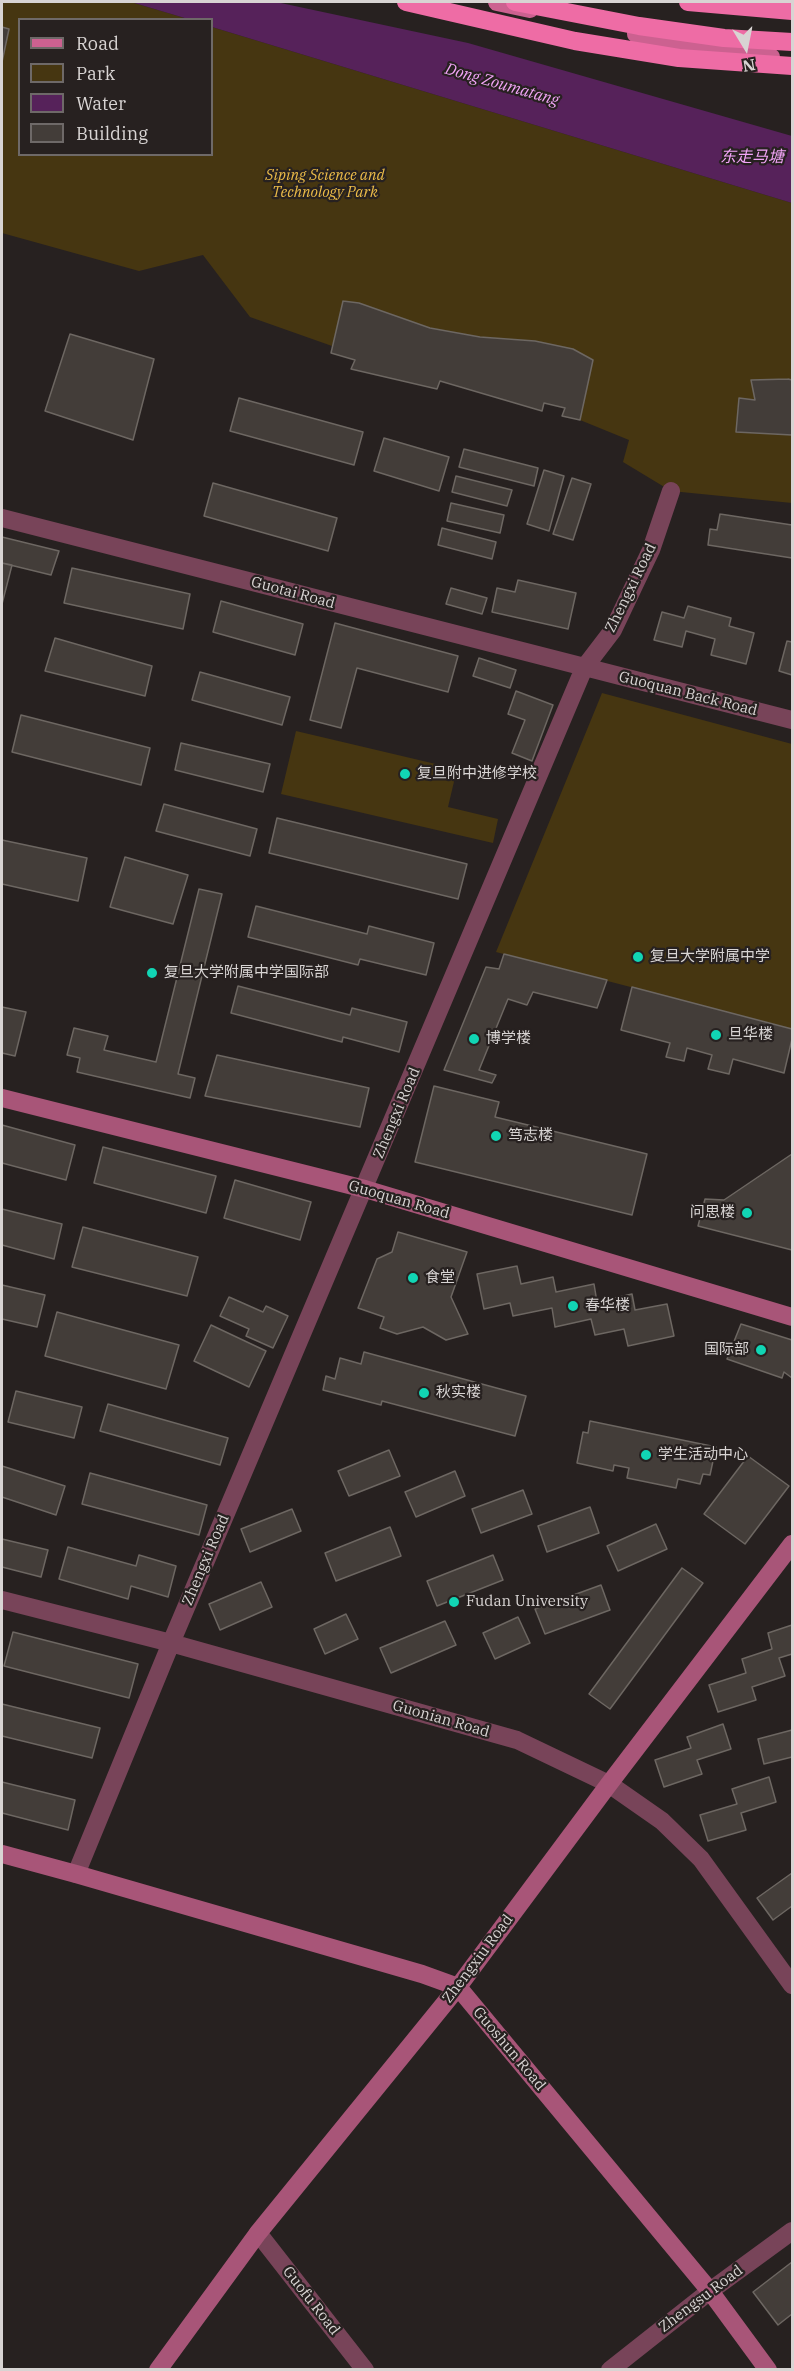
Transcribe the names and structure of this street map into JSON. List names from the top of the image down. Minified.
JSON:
{"streets":{"street":["Zhengxi Road","Guotai Road","Guoquan Back Road","Guoquan Road","Guonian Road","Zhengxiu Road","Guoshun Road","Zhengsu Road","Guofu Road"]},"crossings":[["Zhengxi Road","Guotai Road"],["Zhengxi Road","Guoquan Back Road"],["Zhengxi Road","Guoquan Road"],["Zhengxi Road","Guonian Road"],["Guotai Road","Guoquan Back Road"],["Guonian Road","Zhengxiu Road"],["Zhengxiu Road","Guoshun Road"],["Zhengxiu Road","Guofu Road"],["Guoshun Road","Zhengsu Road"]],"water":["Dong Zoumatang","东走马塘"],"parks":["Siping Science and Technology Park"],"places":["复旦附中进修学校","复旦大学附属中学","复旦大学附属中学国际部","旦华楼","博学楼","笃志楼","问思楼","食堂","春华楼","国际部","秋实楼","学生活动中心","Fudan University"],"legend":["Road","Park","Water","Building"],"north":"bottom"}
